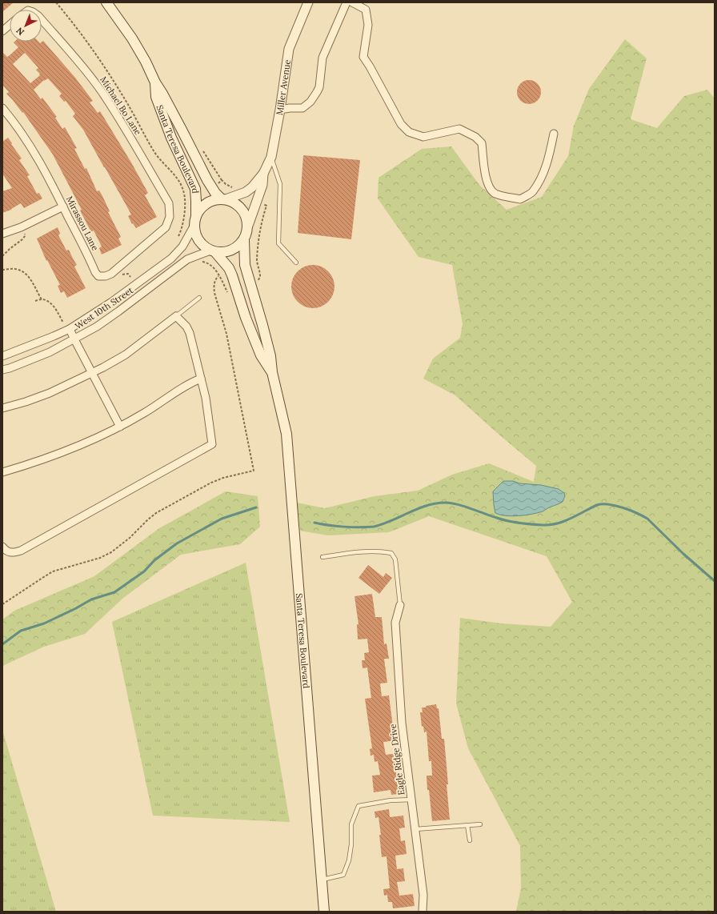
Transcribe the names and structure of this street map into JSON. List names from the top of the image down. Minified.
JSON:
{"streets":{"main road":["Santa Teresa Boulevard"],"street":["Miller Avenue","Michael Bo Lane","Mirassou Lane","West 10th Street","Eagle Ridge Drive"]},"crossings":[["Miller Avenue","Santa Teresa Boulevard"],["Miller Avenue","West 10th Street"],["Michael Bo Lane","Mirassou Lane"],["Santa Teresa Boulevard","West 10th Street"]],"north":"bottom left"}
